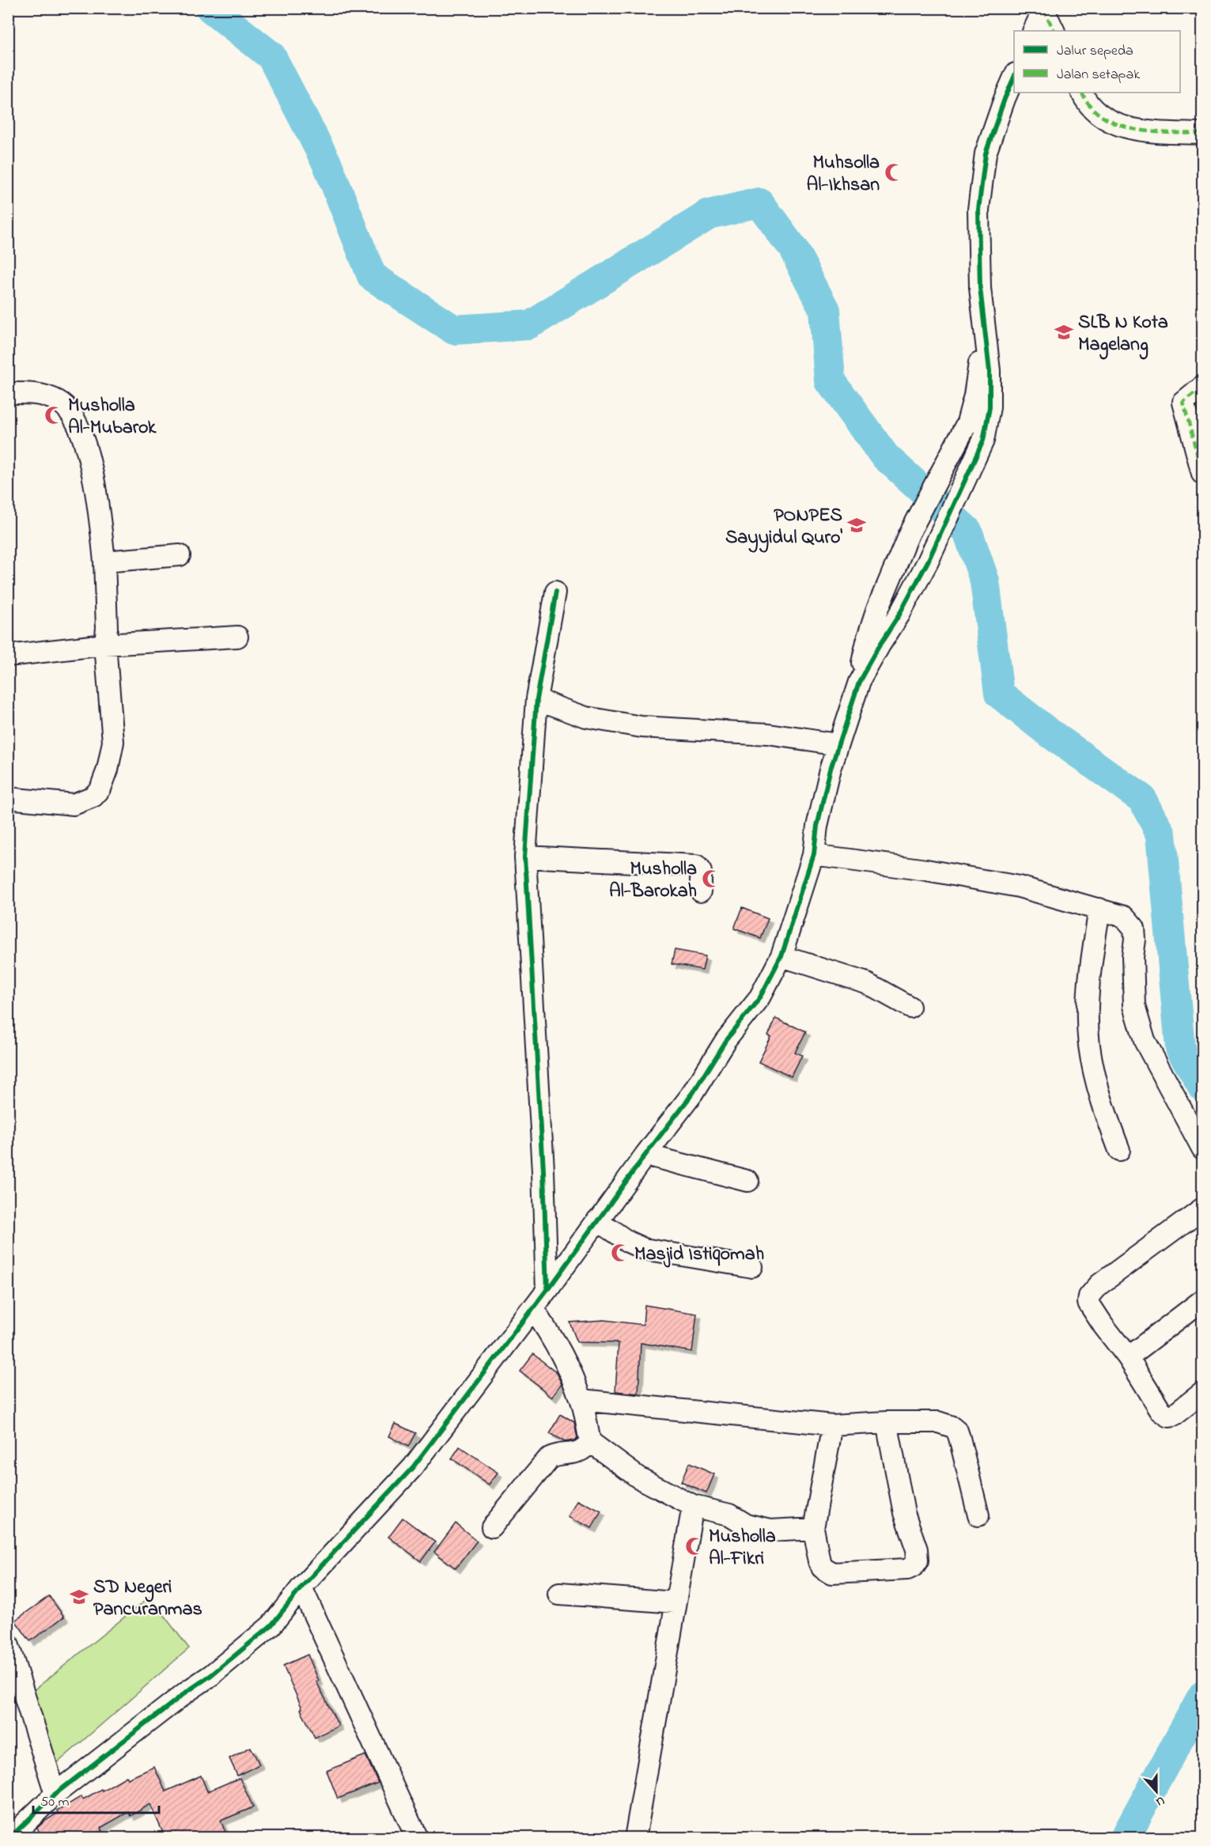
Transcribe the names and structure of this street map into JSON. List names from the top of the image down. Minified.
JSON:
{"places":{"mosque":["Muhsolla Al-Ikhsan","Musholla Al-Mubarok","Musholla Al-Barokah","Masjid Istiqomah","Musholla Al-Fikri"],"school or university":["SLB N Kota Magelang","PONPES Sayyidul Quro'","SD Negeri Pancuranmas"]},"legend":["Jalur sepeda","Jalan setapak"],"scale_bar":"50 m","north":"bottom"}
